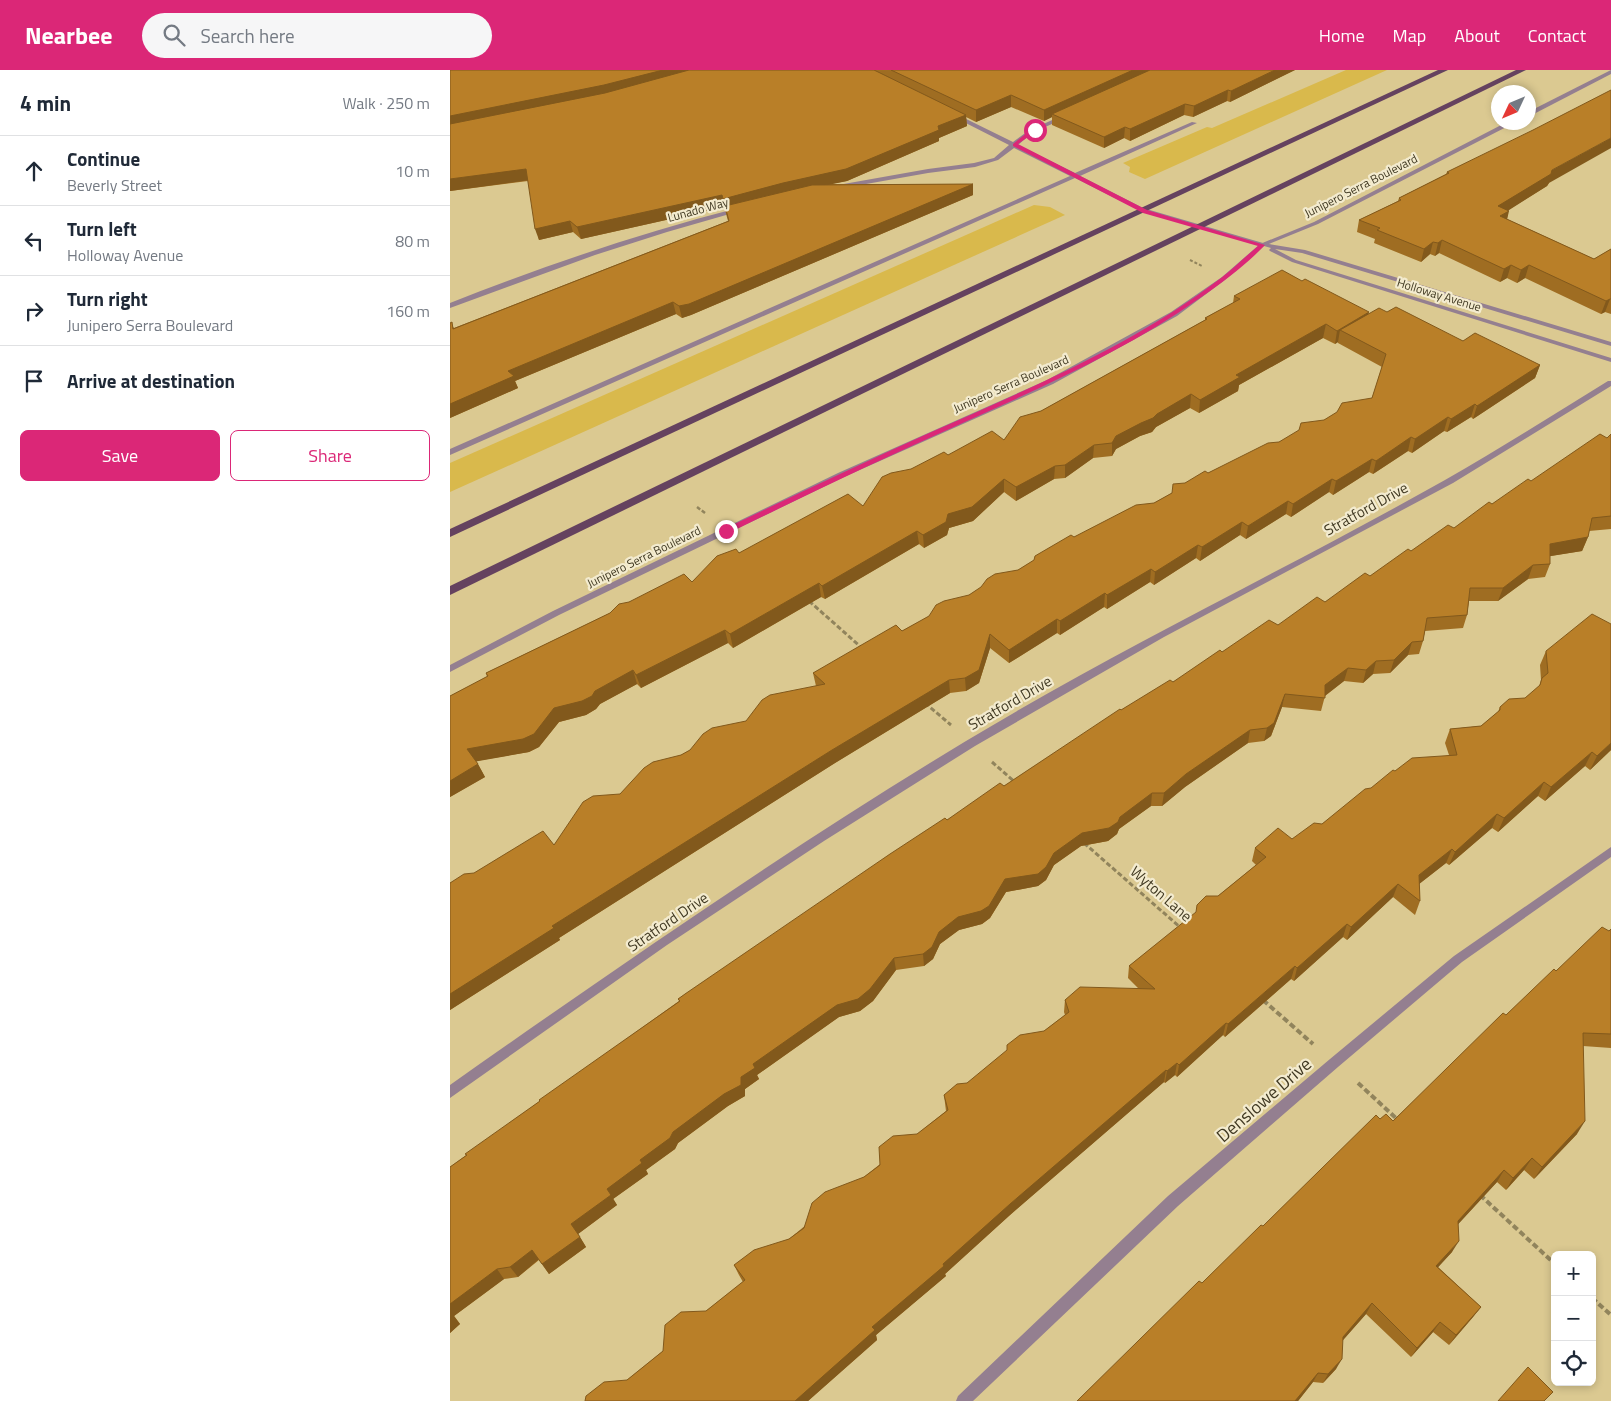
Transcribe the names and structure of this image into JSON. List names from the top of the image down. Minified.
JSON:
{"streets":{"street":["Junipero Serra Boulevard","Lunado Way","Holloway Avenue","Stratford Drive","Denslowe Drive"],"path":["Wyton Lane"]},"crossings":[["Junipero Serra Boulevard","Holloway Avenue"]],"north":"bottom left","page":{"header":"Nearbee","search":"Search here","nav":["Home","Map","About","Contact"],"heading":["4 min","Walk · 250 m"],"list":[["Continue","Beverly Street","10 m"],["Turn left","Holloway Avenue","80 m"],["Turn right","Junipero Serra Boulevard","160 m"],"Arrive at destination"],"buttons":["Save","Share"],"map_buttons":["+","−"]}}
